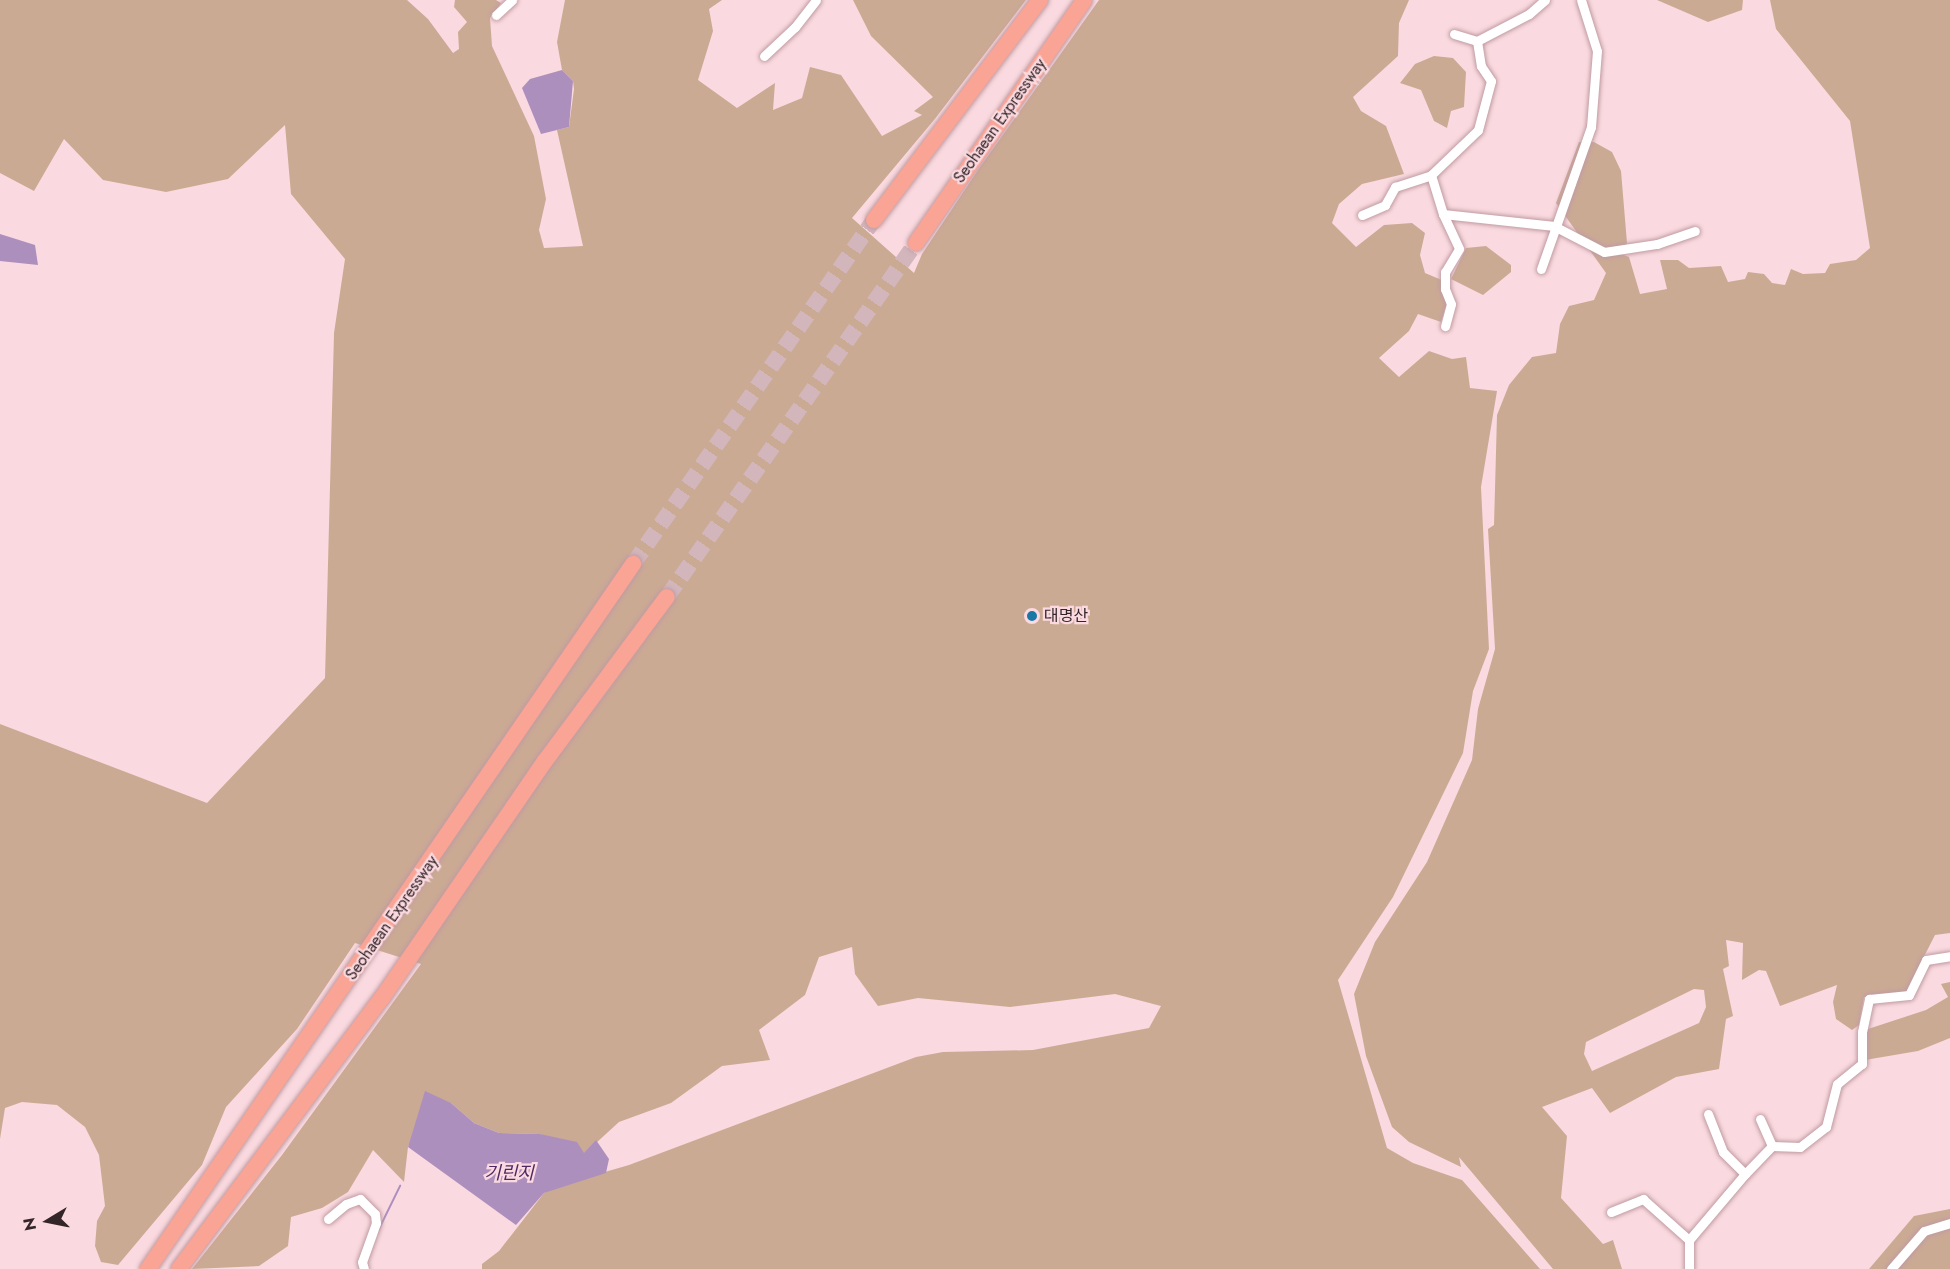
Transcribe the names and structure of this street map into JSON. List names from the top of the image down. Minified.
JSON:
{"streets":{"highway":["Seohaean Expressway"]},"water":["기린지"],"places":["대명산"],"north":"left"}
